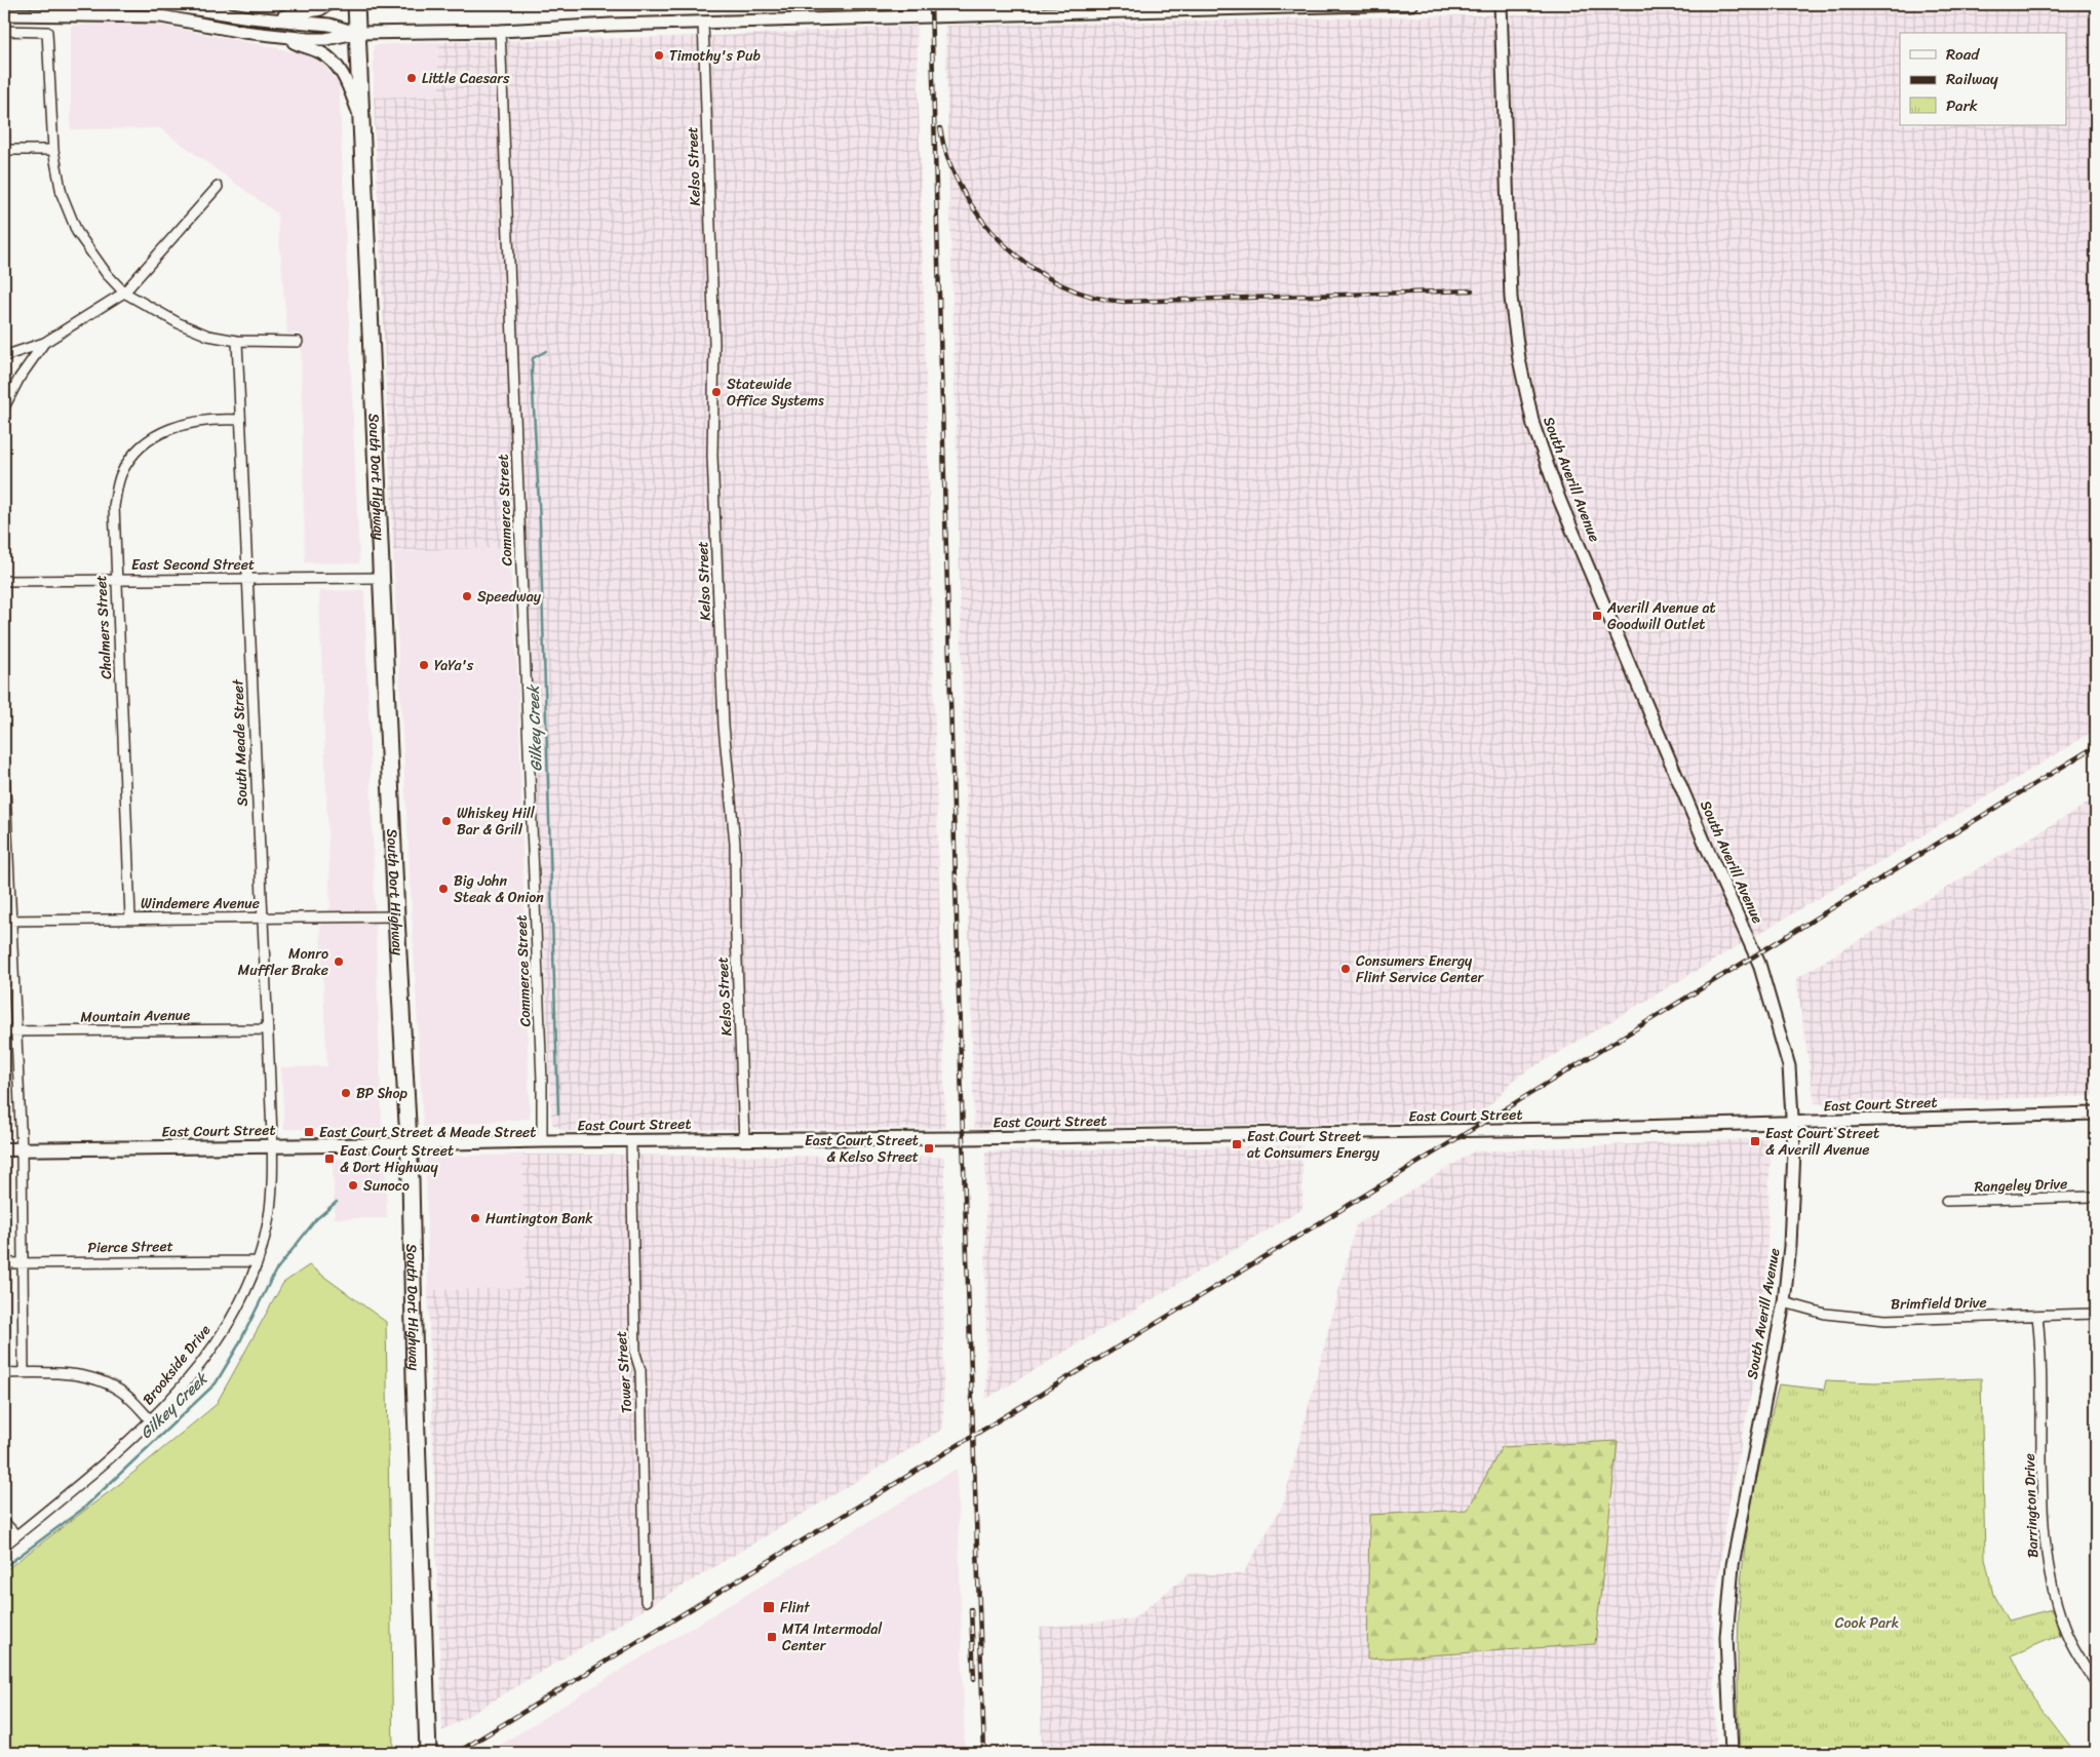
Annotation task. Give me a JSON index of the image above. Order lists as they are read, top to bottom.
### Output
{
  "streets": {
    "main road": ["South Dort Highway", "East Court Street"],
    "street": [
      "Kelso Street",
      "South Averill Avenue",
      "Commerce Street",
      "East Second Street",
      "Chalmers Street",
      "South Meade Street",
      "Windemere Avenue",
      "Mountain Avenue",
      "Rangeley Drive",
      "Pierce Street",
      "Brimfield Drive",
      "Brookside Drive",
      "Tower Street",
      "Barrington Drive"
    ]
  },
  "crossings": [
    ["Kelso Street", "East Court Street"],
    ["South Dort Highway", "East Second Street"],
    ["South Dort Highway", "Windemere Avenue"],
    ["South Dort Highway", "East Court Street"],
    ["South Averill Avenue", "East Court Street"],
    ["South Averill Avenue", "Brimfield Drive"],
    ["Commerce Street", "East Court Street"],
    ["East Second Street", "Chalmers Street"],
    ["East Second Street", "South Meade Street"],
    ["Chalmers Street", "South Meade Street"],
    ["Chalmers Street", "Windemere Avenue"],
    ["South Meade Street", "Windemere Avenue"],
    ["South Meade Street", "Mountain Avenue"],
    ["South Meade Street", "East Court Street"],
    ["South Meade Street", "Brookside Drive"],
    ["East Court Street", "Brookside Drive"],
    ["East Court Street", "Tower Street"],
    ["Pierce Street", "Brookside Drive"],
    ["Brimfield Drive", "Barrington Drive"]
  ],
  "water": ["Gilkey Creek"],
  "parks": ["Cook Park"],
  "places": {
    "other": [
      "Timothy's Pub",
      "Little Caesars",
      "Statewide Office Systems",
      "Speedway",
      "YaYa's",
      "Whiskey Hill Bar & Grill",
      "Big John Steak & Onion",
      "Monro Muffler Brake",
      "Consumers Energy Flint Service Center",
      "BP Shop",
      "Sunoco",
      "Huntington Bank"
    ],
    "transit": [
      "Averill Avenue at Goodwill Outlet",
      "East Court Street & Meade Street",
      "East Court Street & Averill Avenue",
      "East Court Street at Consumers Energy",
      "East Court Street & Kelso Street",
      "East Court Street & Dort Highway",
      "Flint",
      "MTA Intermodal Center"
    ]
  },
  "legend": ["Road", "Railway", "Park"]
}
